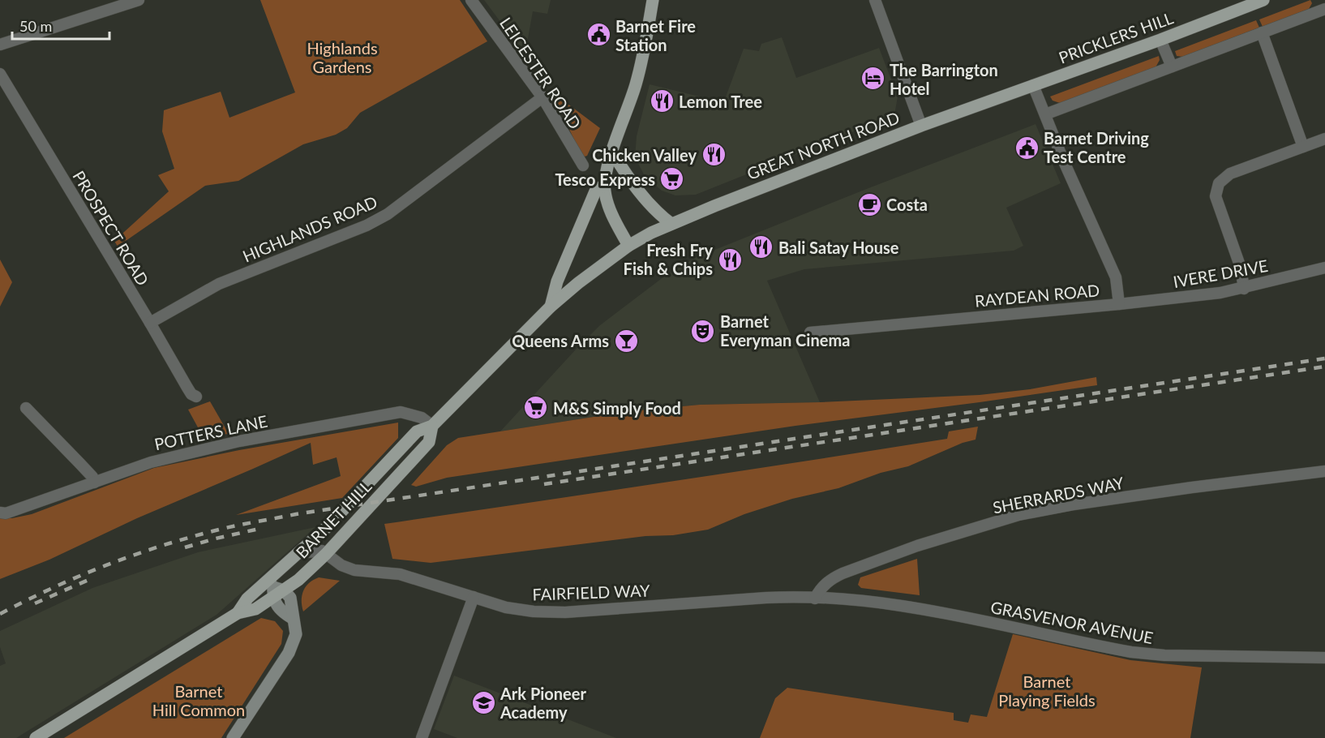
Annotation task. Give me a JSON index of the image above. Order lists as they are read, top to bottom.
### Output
{
  "streets": {
    "main road": ["PRICKLERS HILL", "GREAT NORTH ROAD", "BARNET HILL"],
    "street": [
      "LEICESTER ROAD",
      "PROSPECT ROAD",
      "HIGHLANDS ROAD",
      "IVERE DRIVE",
      "RAYDEAN ROAD",
      "POTTERS LANE",
      "SHERRARDS WAY",
      "FAIRFIELD WAY",
      "GRASVENOR AVENUE"
    ]
  },
  "crossings": [
    ["PRICKLERS HILL", "GREAT NORTH ROAD"],
    ["PRICKLERS HILL", "RAYDEAN ROAD"],
    ["LEICESTER ROAD", "HIGHLANDS ROAD"],
    ["GREAT NORTH ROAD", "RAYDEAN ROAD"],
    ["GREAT NORTH ROAD", "BARNET HILL"],
    ["PROSPECT ROAD", "HIGHLANDS ROAD"],
    ["IVERE DRIVE", "RAYDEAN ROAD"],
    ["POTTERS LANE", "BARNET HILL"],
    ["SHERRARDS WAY", "FAIRFIELD WAY"],
    ["SHERRARDS WAY", "GRASVENOR AVENUE"],
    ["BARNET HILL", "FAIRFIELD WAY"],
    ["FAIRFIELD WAY", "GRASVENOR AVENUE"]
  ],
  "parks": ["Highlands Gardens", "Barnet Playing Fields", "Barnet Hill Common"],
  "places": {
    "public building": ["Barnet Fire Station", "Barnet Driving Test Centre"],
    "hotel": ["The Barrington Hotel"],
    "restaurant": [
      "Lemon Tree",
      "Chicken Valley",
      "Bali Satay House",
      "Fresh Fry Fish & Chips"
    ],
    "supermarket": ["Tesco Express", "M&S Simply Food"],
    "cafe": ["Costa"],
    "theatre": ["Barnet Everyman Cinema"],
    "bar": ["Queens Arms"],
    "school or university": ["Ark Pioneer Academy"]
  },
  "scale_bar": "50 m"
}
